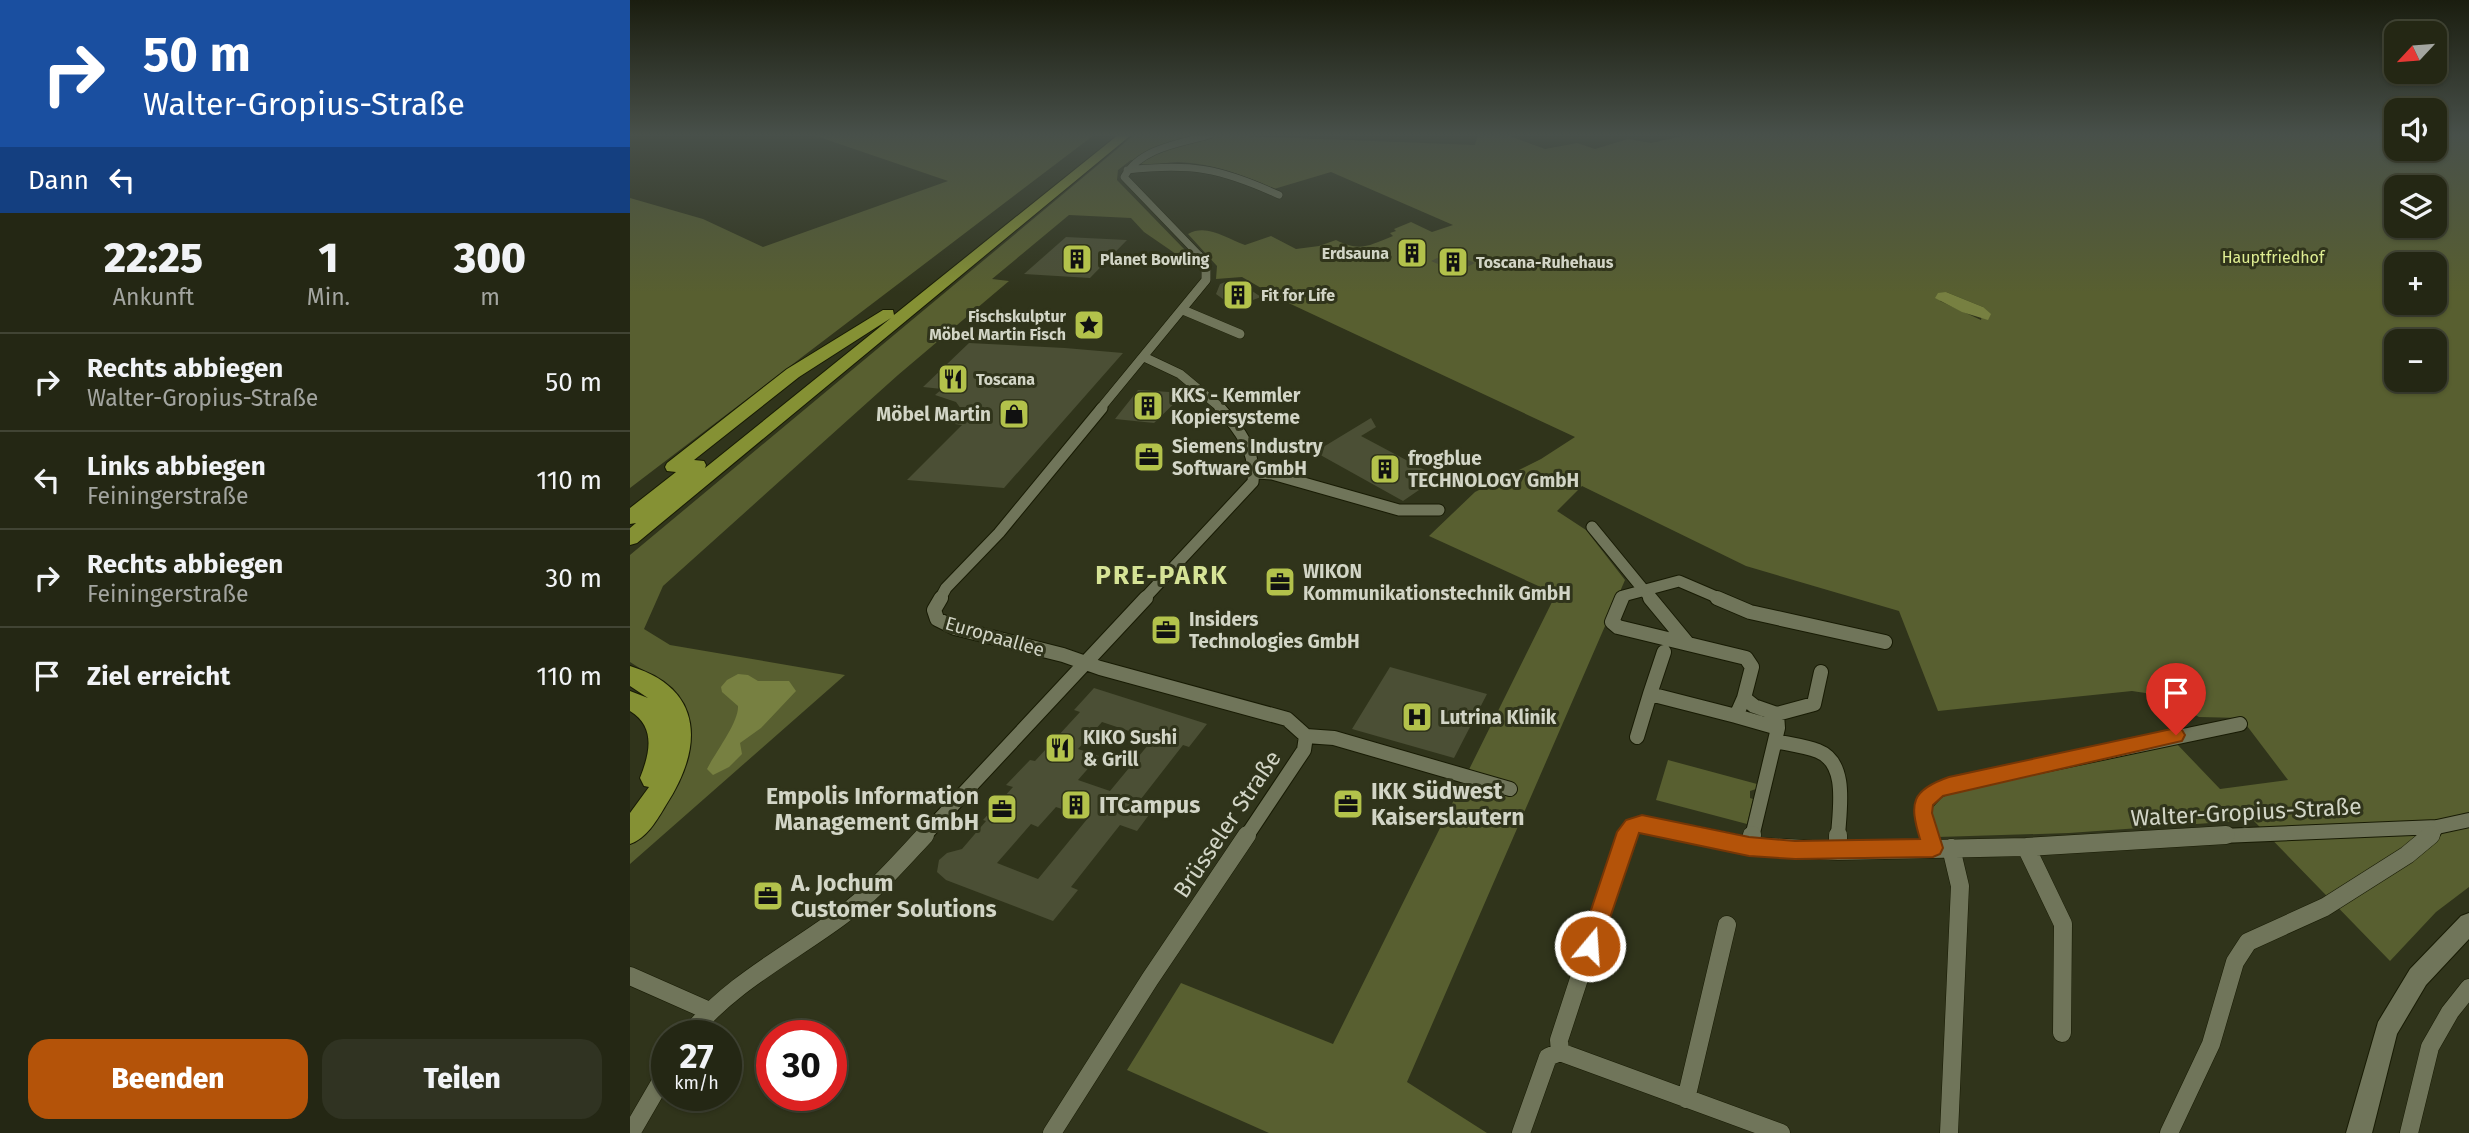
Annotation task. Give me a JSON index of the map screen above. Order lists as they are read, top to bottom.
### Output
{
  "streets": {
    "street": ["Europaallee", "Walter-Gropius-Straße", "Brüsseler Straße"]
  },
  "districts": ["PRE-PARK"],
  "parks": ["Hauptfriedhof"],
  "places": {
    "building": [
      "Erdsauna",
      "Planet Bowling",
      "Toscana-Ruhehaus",
      "Fit for Life",
      "KKS - Kemmler Kopiersysteme",
      "frogblue TECHNOLOGY GmbH",
      "ITCampus"
    ],
    "place": ["Fischskulptur Möbel Martin Fisch"],
    "restaurant": ["Toscana", "KIKO Sushi & Grill"],
    "shop": ["Möbel Martin"],
    "office": [
      "Siemens Industry Software GmbH",
      "WIKON Kommunikationstechnik GmbH",
      "Insiders Technologies GmbH",
      "IKK Südwest Kaiserslautern",
      "Empolis Information Management GmbH",
      "A. Jochum Customer Solutions"
    ],
    "hospital": ["Lutrina Klinik"]
  },
  "north": "bottom left",
  "page": {
    "turn": ["50 m", "Walter-Gropius-Straße"],
    "map_buttons": ["+", "−"],
    "then": "Dann",
    "eta": [
      "22:25",
      "Ankunft",
      "1",
      "Min.",
      "300",
      "m"
    ],
    "list": [
      {
        "name": "Rechts abbiegen",
        "note": "Walter-Gropius-Straße",
        "value": "50 m"
      },
      {
        "name": "Links abbiegen",
        "note": "Feiningerstraße",
        "value": "110 m"
      },
      {
        "name": "Rechts abbiegen",
        "note": "Feiningerstraße",
        "value": "30 m"
      },
      {
        "name": "Ziel erreicht",
        "value": "110 m"
      }
    ],
    "speed": "27 km/h",
    "limit": "30",
    "buttons": ["Beenden", "Teilen"]
  }
}
